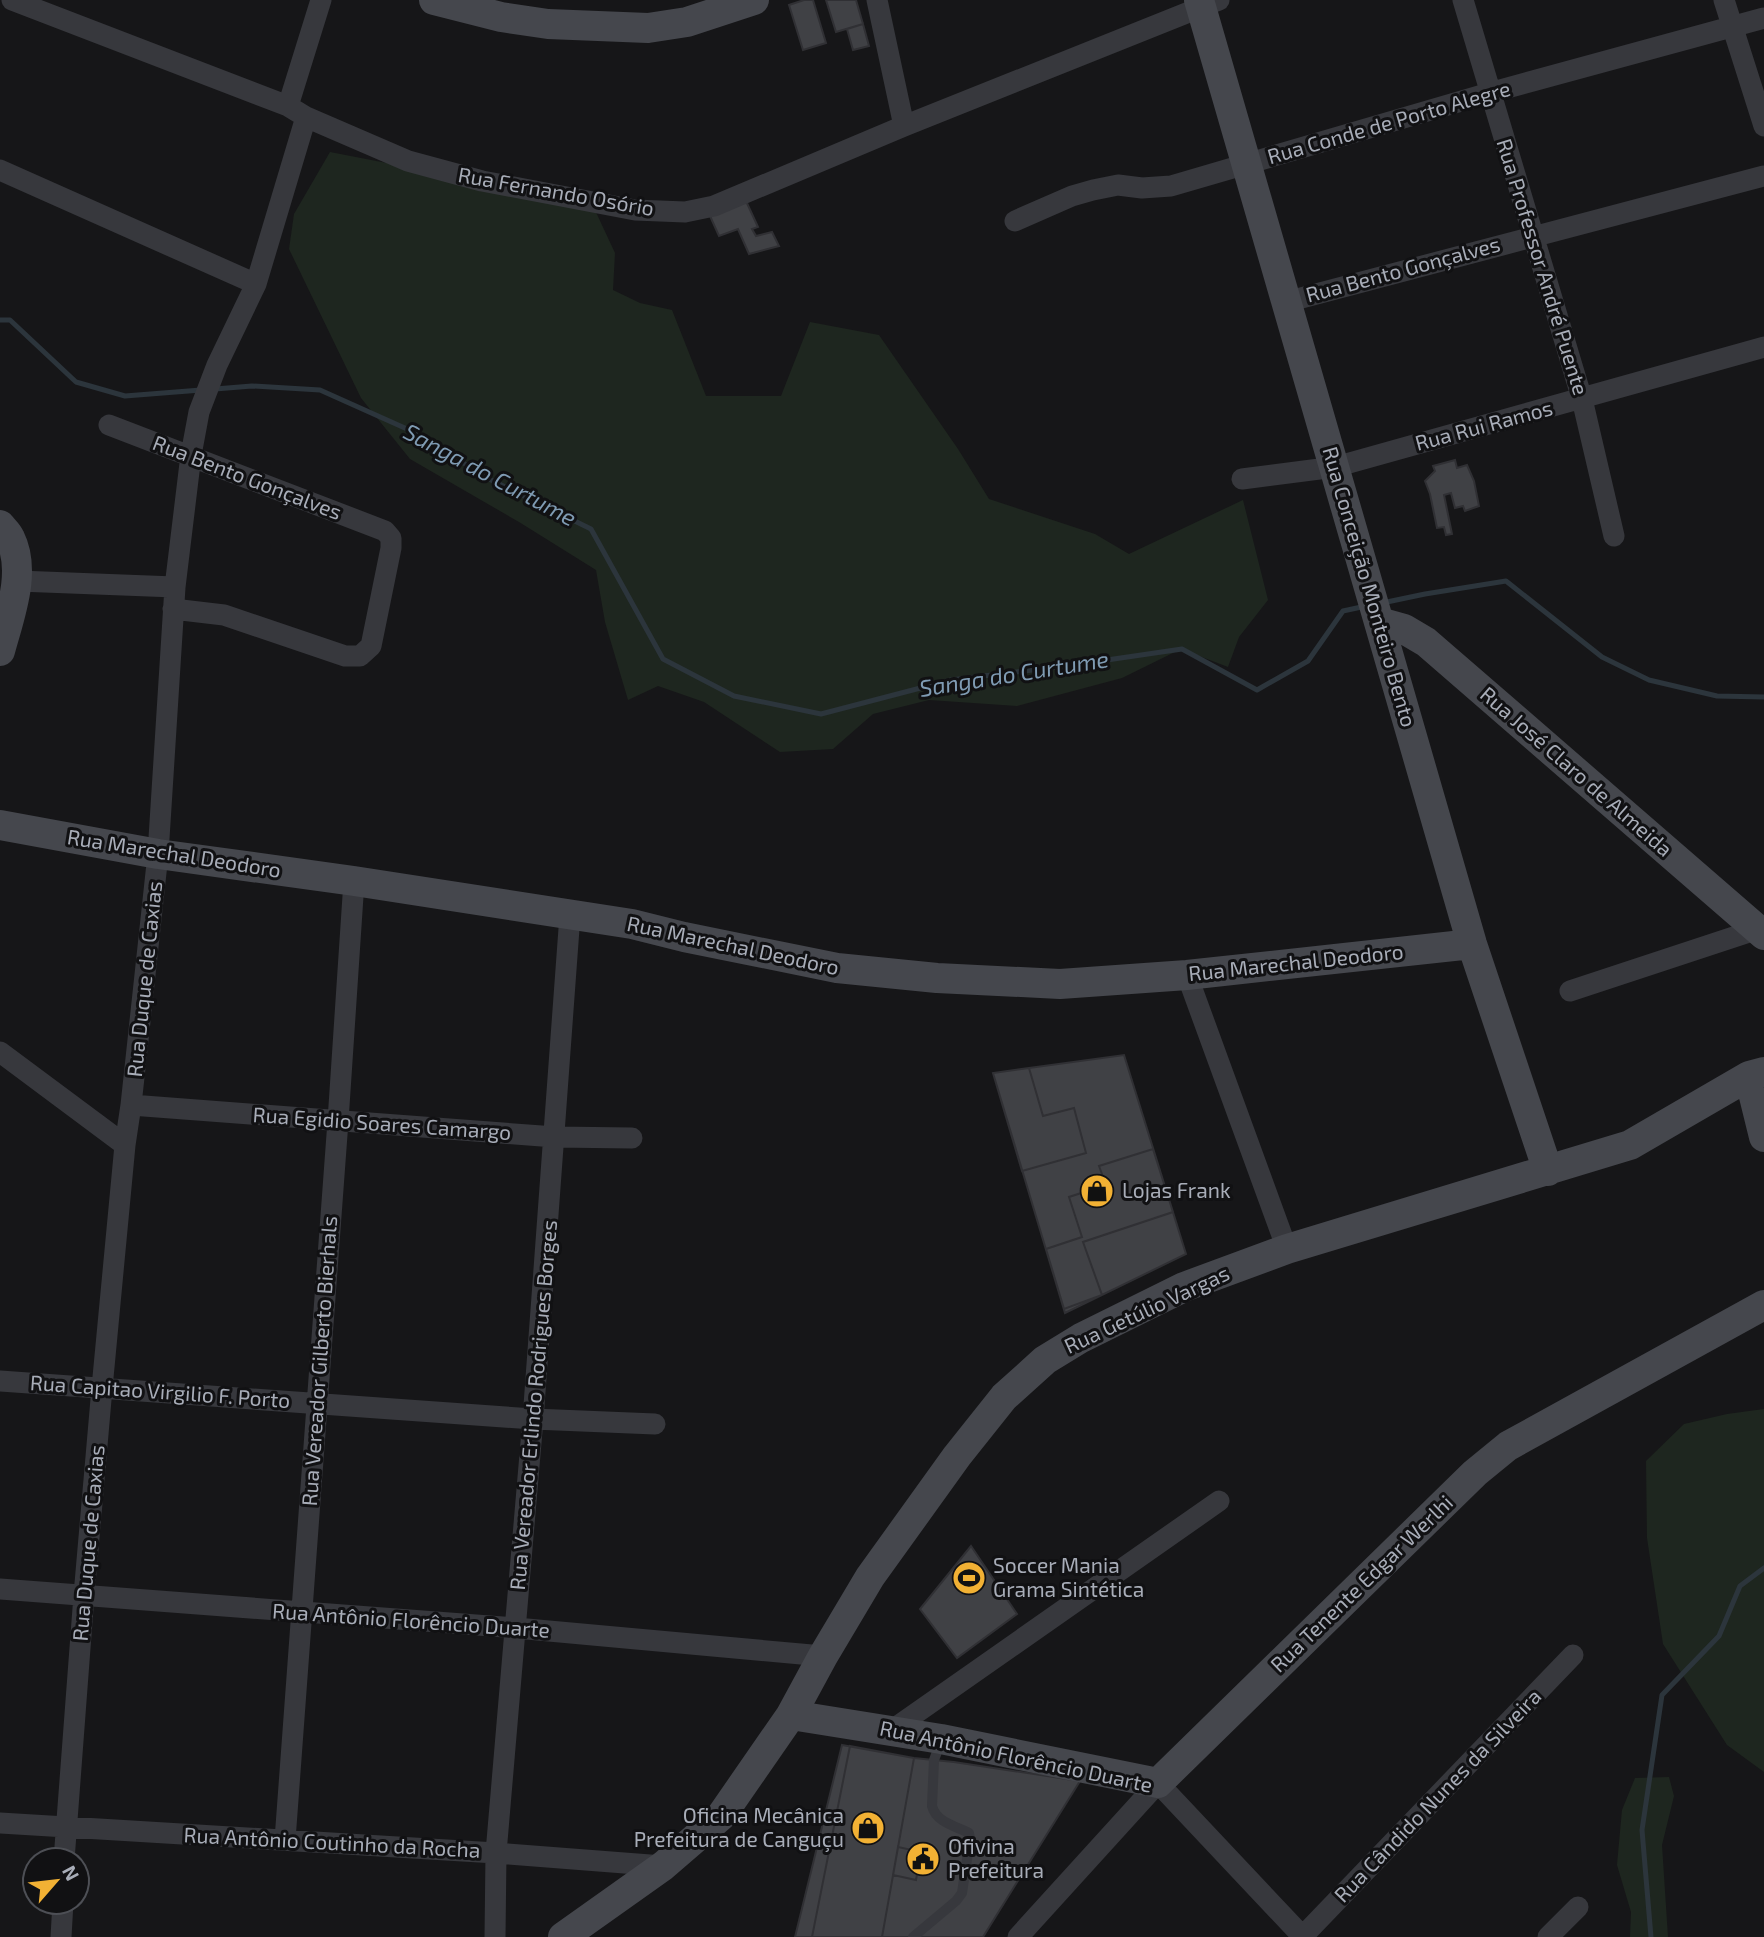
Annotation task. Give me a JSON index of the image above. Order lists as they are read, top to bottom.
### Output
{
  "streets": {
    "street": [
      "Rua Conde de Porto Alegre",
      "Rua Fernando Osório",
      "Rua Professor André Puente",
      "Rua Bento Gonçalves",
      "Rua Rui Ramos",
      "Rua Conceição Monteiro Bento",
      "Rua José Claro de Almeida",
      "Rua Marechal Deodoro",
      "Rua Duque de Caxias",
      "Rua Egidio Soares Camargo",
      "Rua Getúlio Vargas",
      "Rua Vereador Gilberto Bierhals",
      "Rua Capitao Virgilio F. Porto",
      "Rua Vereador Erlindo Rodrigues Borges",
      "Rua Tenente Edgar Werlhi",
      "Rua Antônio Florêncio Duarte",
      "Rua Cândido Nunes da Silveira",
      "Rua Antônio Coutinho da Rocha"
    ]
  },
  "crossings": [
    ["Rua Conde de Porto Alegre", "Rua Professor André Puente"],
    ["Rua Conde de Porto Alegre", "Rua Conceição Monteiro Bento"],
    ["Rua Fernando Osório", "Rua Conceição Monteiro Bento"],
    ["Rua Fernando Osório", "Rua Duque de Caxias"],
    ["Rua Professor André Puente", "Rua Bento Gonçalves"],
    ["Rua Professor André Puente", "Rua Rui Ramos"],
    ["Rua Bento Gonçalves", "Rua Conceição Monteiro Bento"],
    ["Rua Bento Gonçalves", "Rua Duque de Caxias"],
    ["Rua Rui Ramos", "Rua Conceição Monteiro Bento"],
    ["Rua Conceição Monteiro Bento", "Rua José Claro de Almeida"],
    ["Rua Conceição Monteiro Bento", "Rua Marechal Deodoro"],
    ["Rua Conceição Monteiro Bento", "Rua Getúlio Vargas"],
    ["Rua Marechal Deodoro", "Rua Duque de Caxias"],
    ["Rua Marechal Deodoro", "Rua Vereador Gilberto Bierhals"],
    ["Rua Marechal Deodoro", "Rua Vereador Erlindo Rodrigues Borges"],
    ["Rua Duque de Caxias", "Rua Egidio Soares Camargo"],
    ["Rua Duque de Caxias", "Rua Capitao Virgilio F. Porto"],
    ["Rua Duque de Caxias", "Rua Antônio Florêncio Duarte"],
    ["Rua Duque de Caxias", "Rua Antônio Coutinho da Rocha"],
    ["Rua Egidio Soares Camargo", "Rua Vereador Gilberto Bierhals"],
    ["Rua Egidio Soares Camargo", "Rua Vereador Erlindo Rodrigues Borges"],
    ["Rua Getúlio Vargas", "Rua Antônio Florêncio Duarte"],
    ["Rua Getúlio Vargas", "Rua Antônio Coutinho da Rocha"],
    ["Rua Vereador Gilberto Bierhals", "Rua Capitao Virgilio F. Porto"],
    ["Rua Vereador Gilberto Bierhals", "Rua Antônio Florêncio Duarte"],
    ["Rua Vereador Gilberto Bierhals", "Rua Antônio Coutinho da Rocha"],
    ["Rua Capitao Virgilio F. Porto", "Rua Vereador Erlindo Rodrigues Borges"],
    ["Rua Vereador Erlindo Rodrigues Borges", "Rua Antônio Florêncio Duarte"],
    ["Rua Vereador Erlindo Rodrigues Borges", "Rua Antônio Coutinho da Rocha"],
    ["Rua Tenente Edgar Werlhi", "Rua Antônio Florêncio Duarte"],
    ["Rua Antônio Florêncio Duarte", "Rua Cândido Nunes da Silveira"]
  ],
  "water": ["Sanga do Curtume"],
  "places": {
    "shop": ["Lojas Frank", "Oficina Mecânica Prefeitura de Canguçu"],
    "sports": ["Soccer Mania Grama Sintética"],
    "public building": ["Ofivina Prefeitura"]
  },
  "north": "top right"
}
